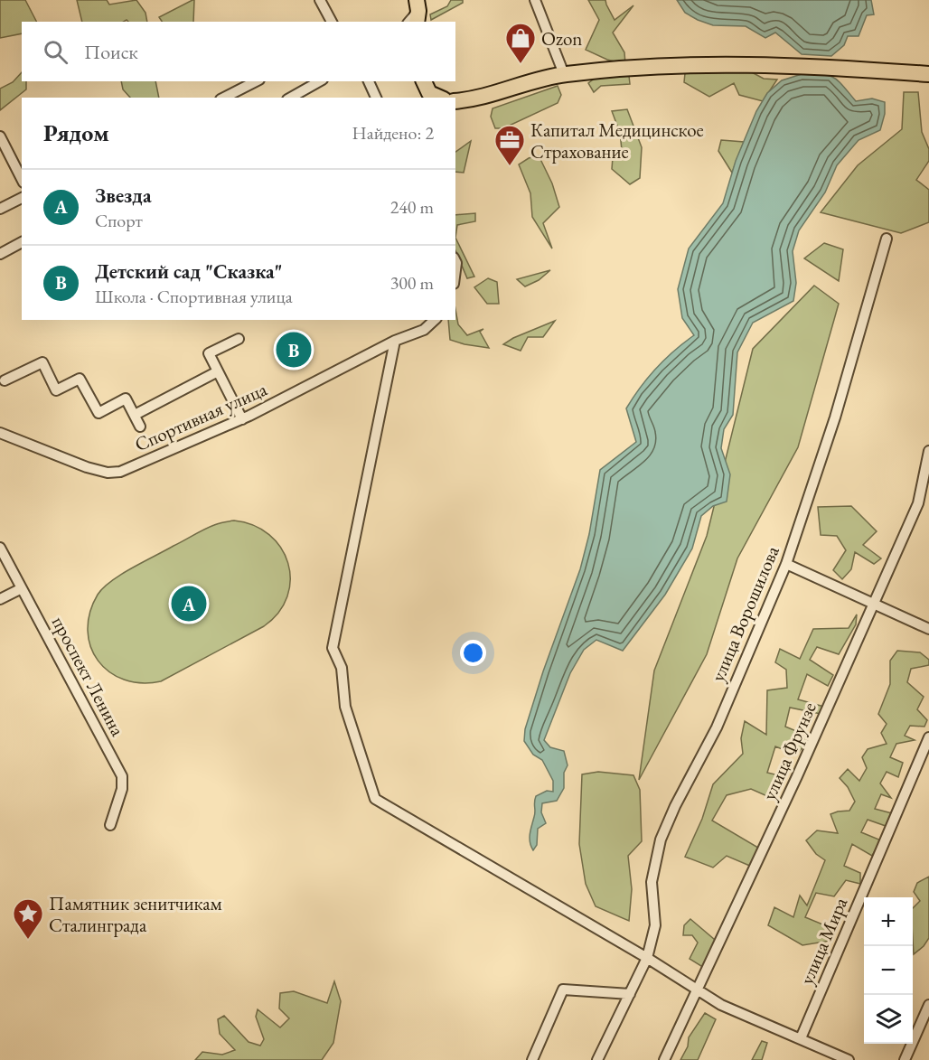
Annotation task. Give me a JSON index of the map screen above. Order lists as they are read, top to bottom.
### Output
{
  "streets": {
    "street": [
      "Спортивная улица",
      "улица Ворошилова",
      "проспект Ленина",
      "улица Фрунзе",
      "улица Мира"
    ]
  },
  "places": {
    "shop": ["Ozon"],
    "office": ["Капитал Медицинское Страхование"],
    "place": ["Памятник зенитчикам Сталинграда"]
  },
  "page": {
    "search": "Поиск",
    "heading": ["Рядом", "Найдено: 2"],
    "list": [
      {
        "mark": "A",
        "name": "Звезда",
        "note": "Спорт",
        "value": "240 m"
      },
      {
        "mark": "B",
        "name": "Детский сад \"Сказка\"",
        "note": "Школа · Спортивная улица",
        "value": "300 m"
      }
    ],
    "pins": ["B", "A"],
    "map_buttons": ["+", "−"]
  }
}
